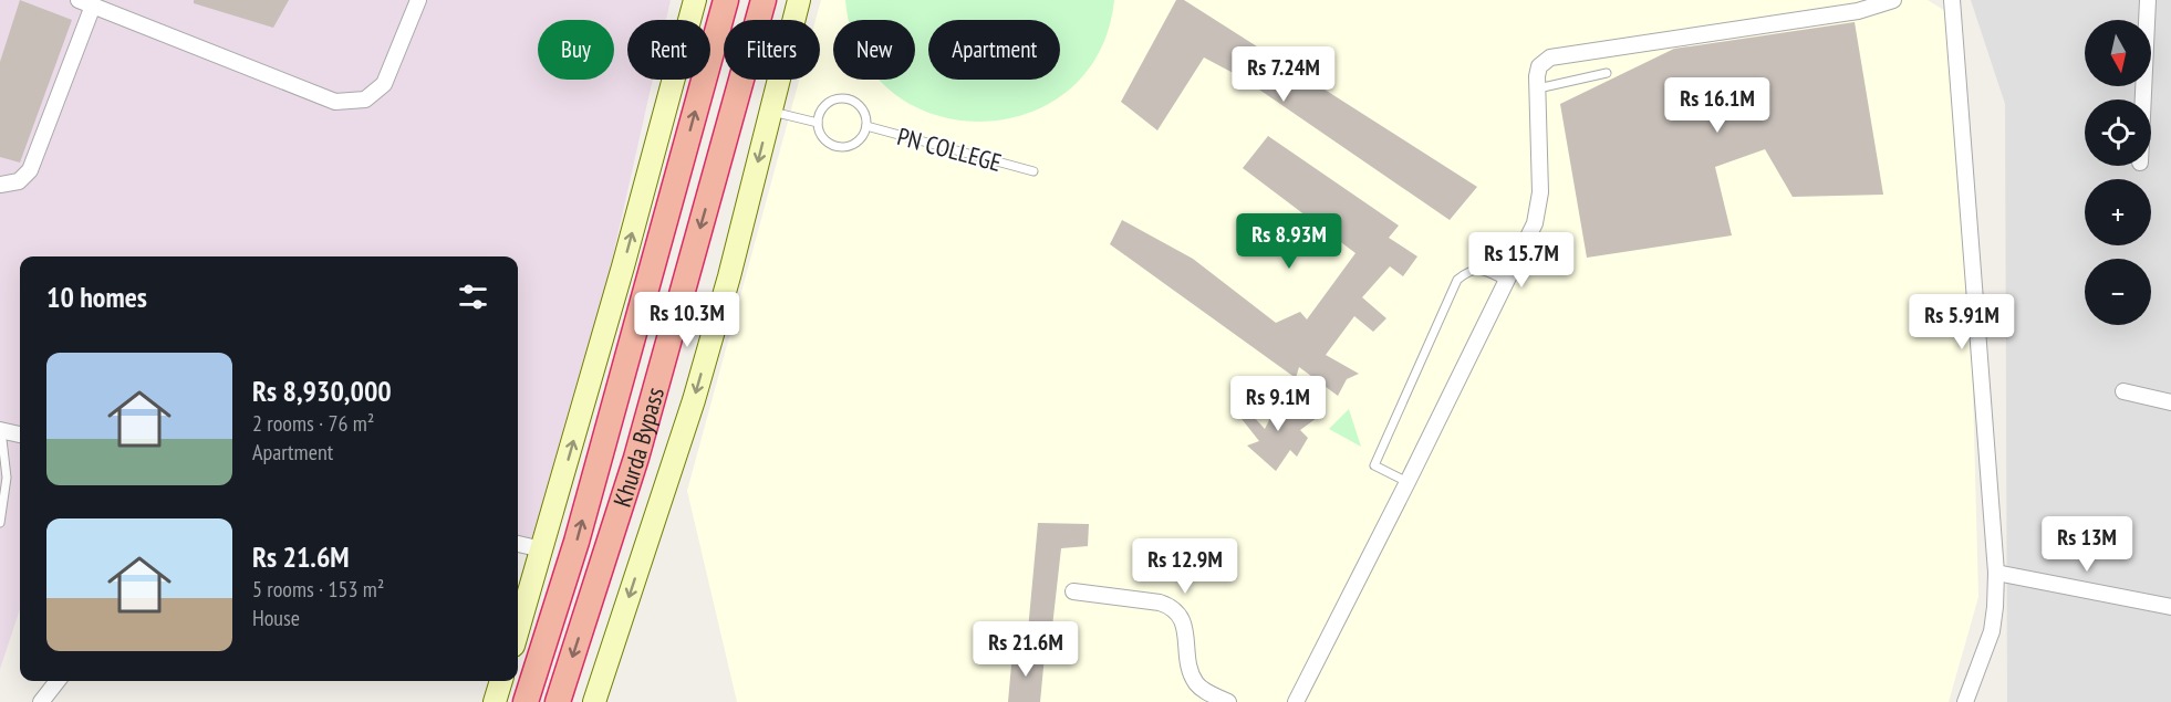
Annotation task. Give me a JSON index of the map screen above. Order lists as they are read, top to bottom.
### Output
{
  "streets": {
    "highway": ["Khurda Bypass"],
    "lane": ["PN COLLEGE"]
  },
  "north": "bottom",
  "page": {
    "map_buttons": ["+", "−"],
    "chip": [
      "Buy",
      "Rent",
      "Filters",
      "New",
      "Apartment"
    ],
    "price": [
      "Rs 7.24M",
      "Rs 16.1M",
      "Rs 8.93M",
      "Rs 15.7M",
      "Rs 10.3M",
      "Rs 5.91M",
      "Rs 9.1M",
      "Rs 13M",
      "Rs 12.9M",
      "Rs 21.6M"
    ],
    "heading": "10 homes",
    "list": [
      {
        "name": "Rs 8,930,000",
        "note": "2 rooms · 76 m² · Apartment"
      },
      {
        "name": "Rs 21.6M",
        "note": "5 rooms · 153 m² · House"
      }
    ]
  }
}
